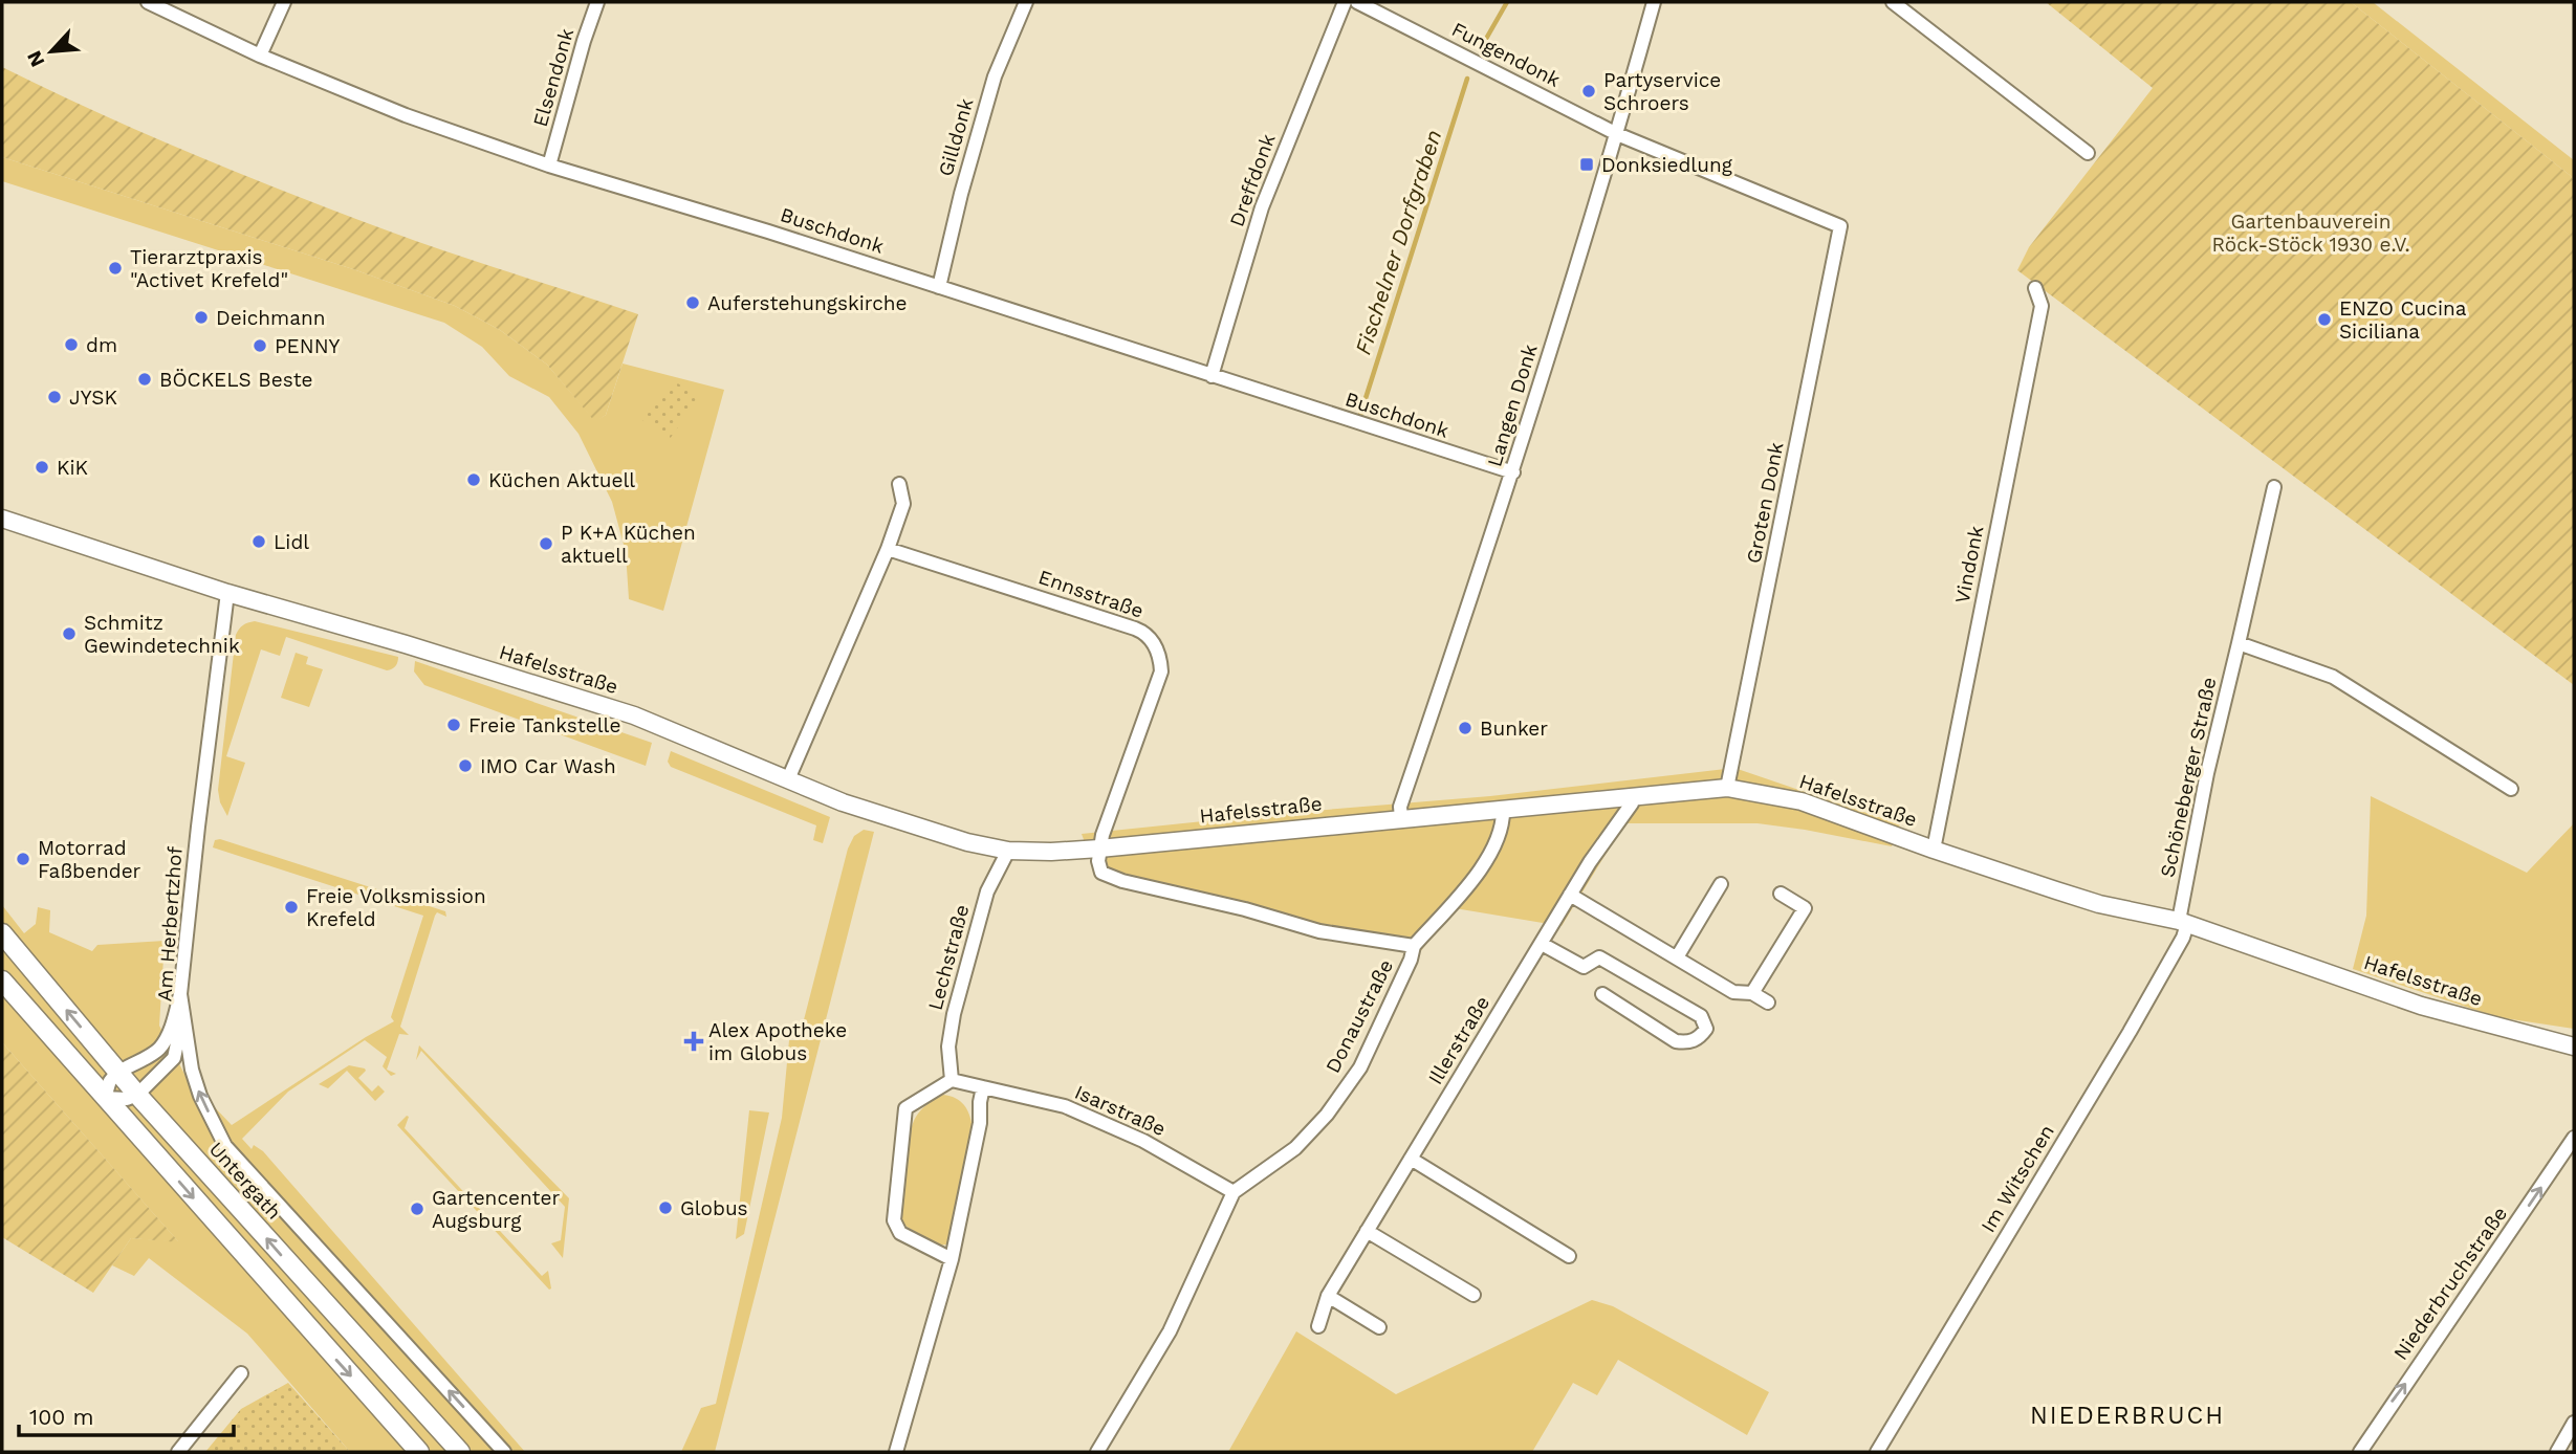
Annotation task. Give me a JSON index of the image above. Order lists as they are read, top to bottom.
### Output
{
  "streets": {
    "main road": ["Hafelsstraße", "Untergath"],
    "street": [
      "Fungendonk",
      "Elsendonk",
      "Gilldonk",
      "Dreffdonk",
      "Buschdonk",
      "Langen Donk",
      "Groten Donk",
      "Vindonk",
      "Ennsstraße",
      "Schöneberger Straße",
      "Am Herbertzhof",
      "Lechstraße",
      "Donaustraße",
      "Illerstraße",
      "Isarstraße",
      "Im Witschen",
      "Niederbruchstraße"
    ]
  },
  "crossings": [
    ["Fungendonk", "Langen Donk"],
    ["Fungendonk", "Groten Donk"],
    ["Elsendonk", "Buschdonk"],
    ["Gilldonk", "Buschdonk"],
    ["Dreffdonk", "Buschdonk"],
    ["Buschdonk", "Langen Donk"],
    ["Langen Donk", "Hafelsstraße"],
    ["Groten Donk", "Hafelsstraße"],
    ["Vindonk", "Hafelsstraße"],
    ["Ennsstraße", "Hafelsstraße"],
    ["Hafelsstraße", "Schöneberger Straße"],
    ["Hafelsstraße", "Am Herbertzhof"],
    ["Hafelsstraße", "Lechstraße"],
    ["Hafelsstraße", "Donaustraße"],
    ["Hafelsstraße", "Illerstraße"],
    ["Hafelsstraße", "Im Witschen"],
    ["Schöneberger Straße", "Im Witschen"],
    ["Donaustraße", "Isarstraße"]
  ],
  "one_way": ["Am Herbertzhof", "Niederbruchstraße"],
  "districts": ["NIEDERBRUCH"],
  "water": ["Fischelner Dorfgraben"],
  "parks": ["Gartenbauverein Röck-Stöck 1930 e.V."],
  "places": {
    "other": [
      "Partyservice Schroers",
      "Tierarztpraxis \"Activet Krefeld\"",
      "Auferstehungskirche",
      "Deichmann",
      "ENZO Cucina Siciliana",
      "dm",
      "PENNY",
      "BÖCKELS Beste",
      "JYSK",
      "KiK",
      "Küchen Aktuell",
      "Lidl",
      "P K+A Küchen aktuell",
      "Schmitz Gewindetechnik",
      "Freie Tankstelle",
      "Bunker",
      "IMO Car Wash",
      "Motorrad Faßbender",
      "Freie Volksmission Krefeld",
      "Globus",
      "Gartencenter Augsburg"
    ],
    "transit": ["Donksiedlung"],
    "health": ["Alex Apotheke im Globus"]
  },
  "scale_bar": "100 m",
  "north": "bottom left"
}
